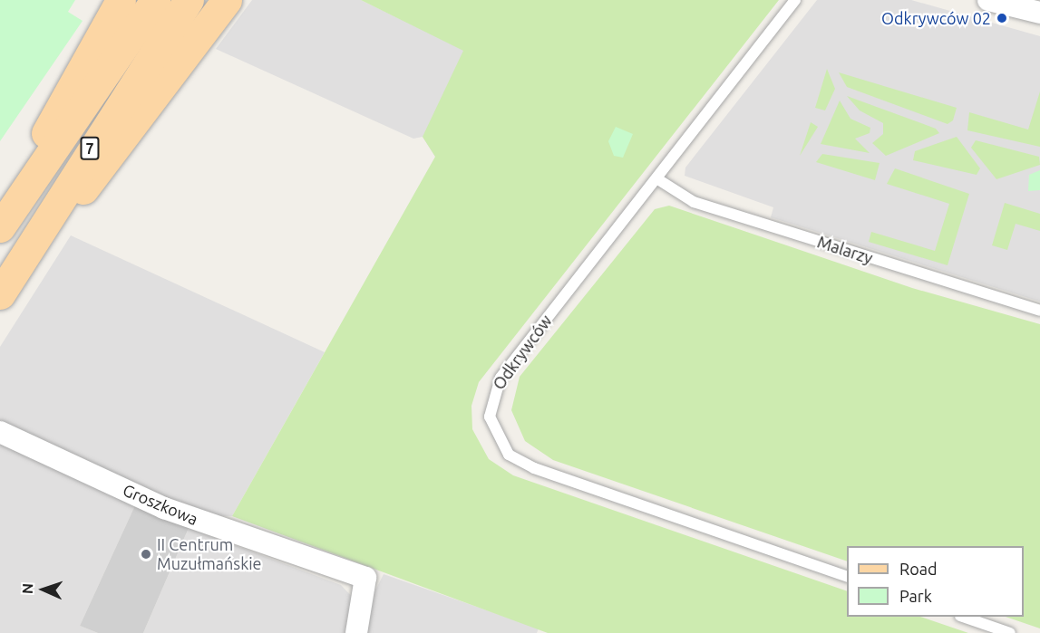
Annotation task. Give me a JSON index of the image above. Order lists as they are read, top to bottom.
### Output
{
  "streets": {
    "main road": ["7"],
    "street": ["Groszkowa"],
    "lane": ["Malarzy", "Odkrywców"]
  },
  "crossings": [
    ["Malarzy", "Odkrywców"]
  ],
  "places": ["Odkrywców 02", "II Centrum Muzułmańskie"],
  "legend": ["Road", "Park"],
  "north": "left"
}
